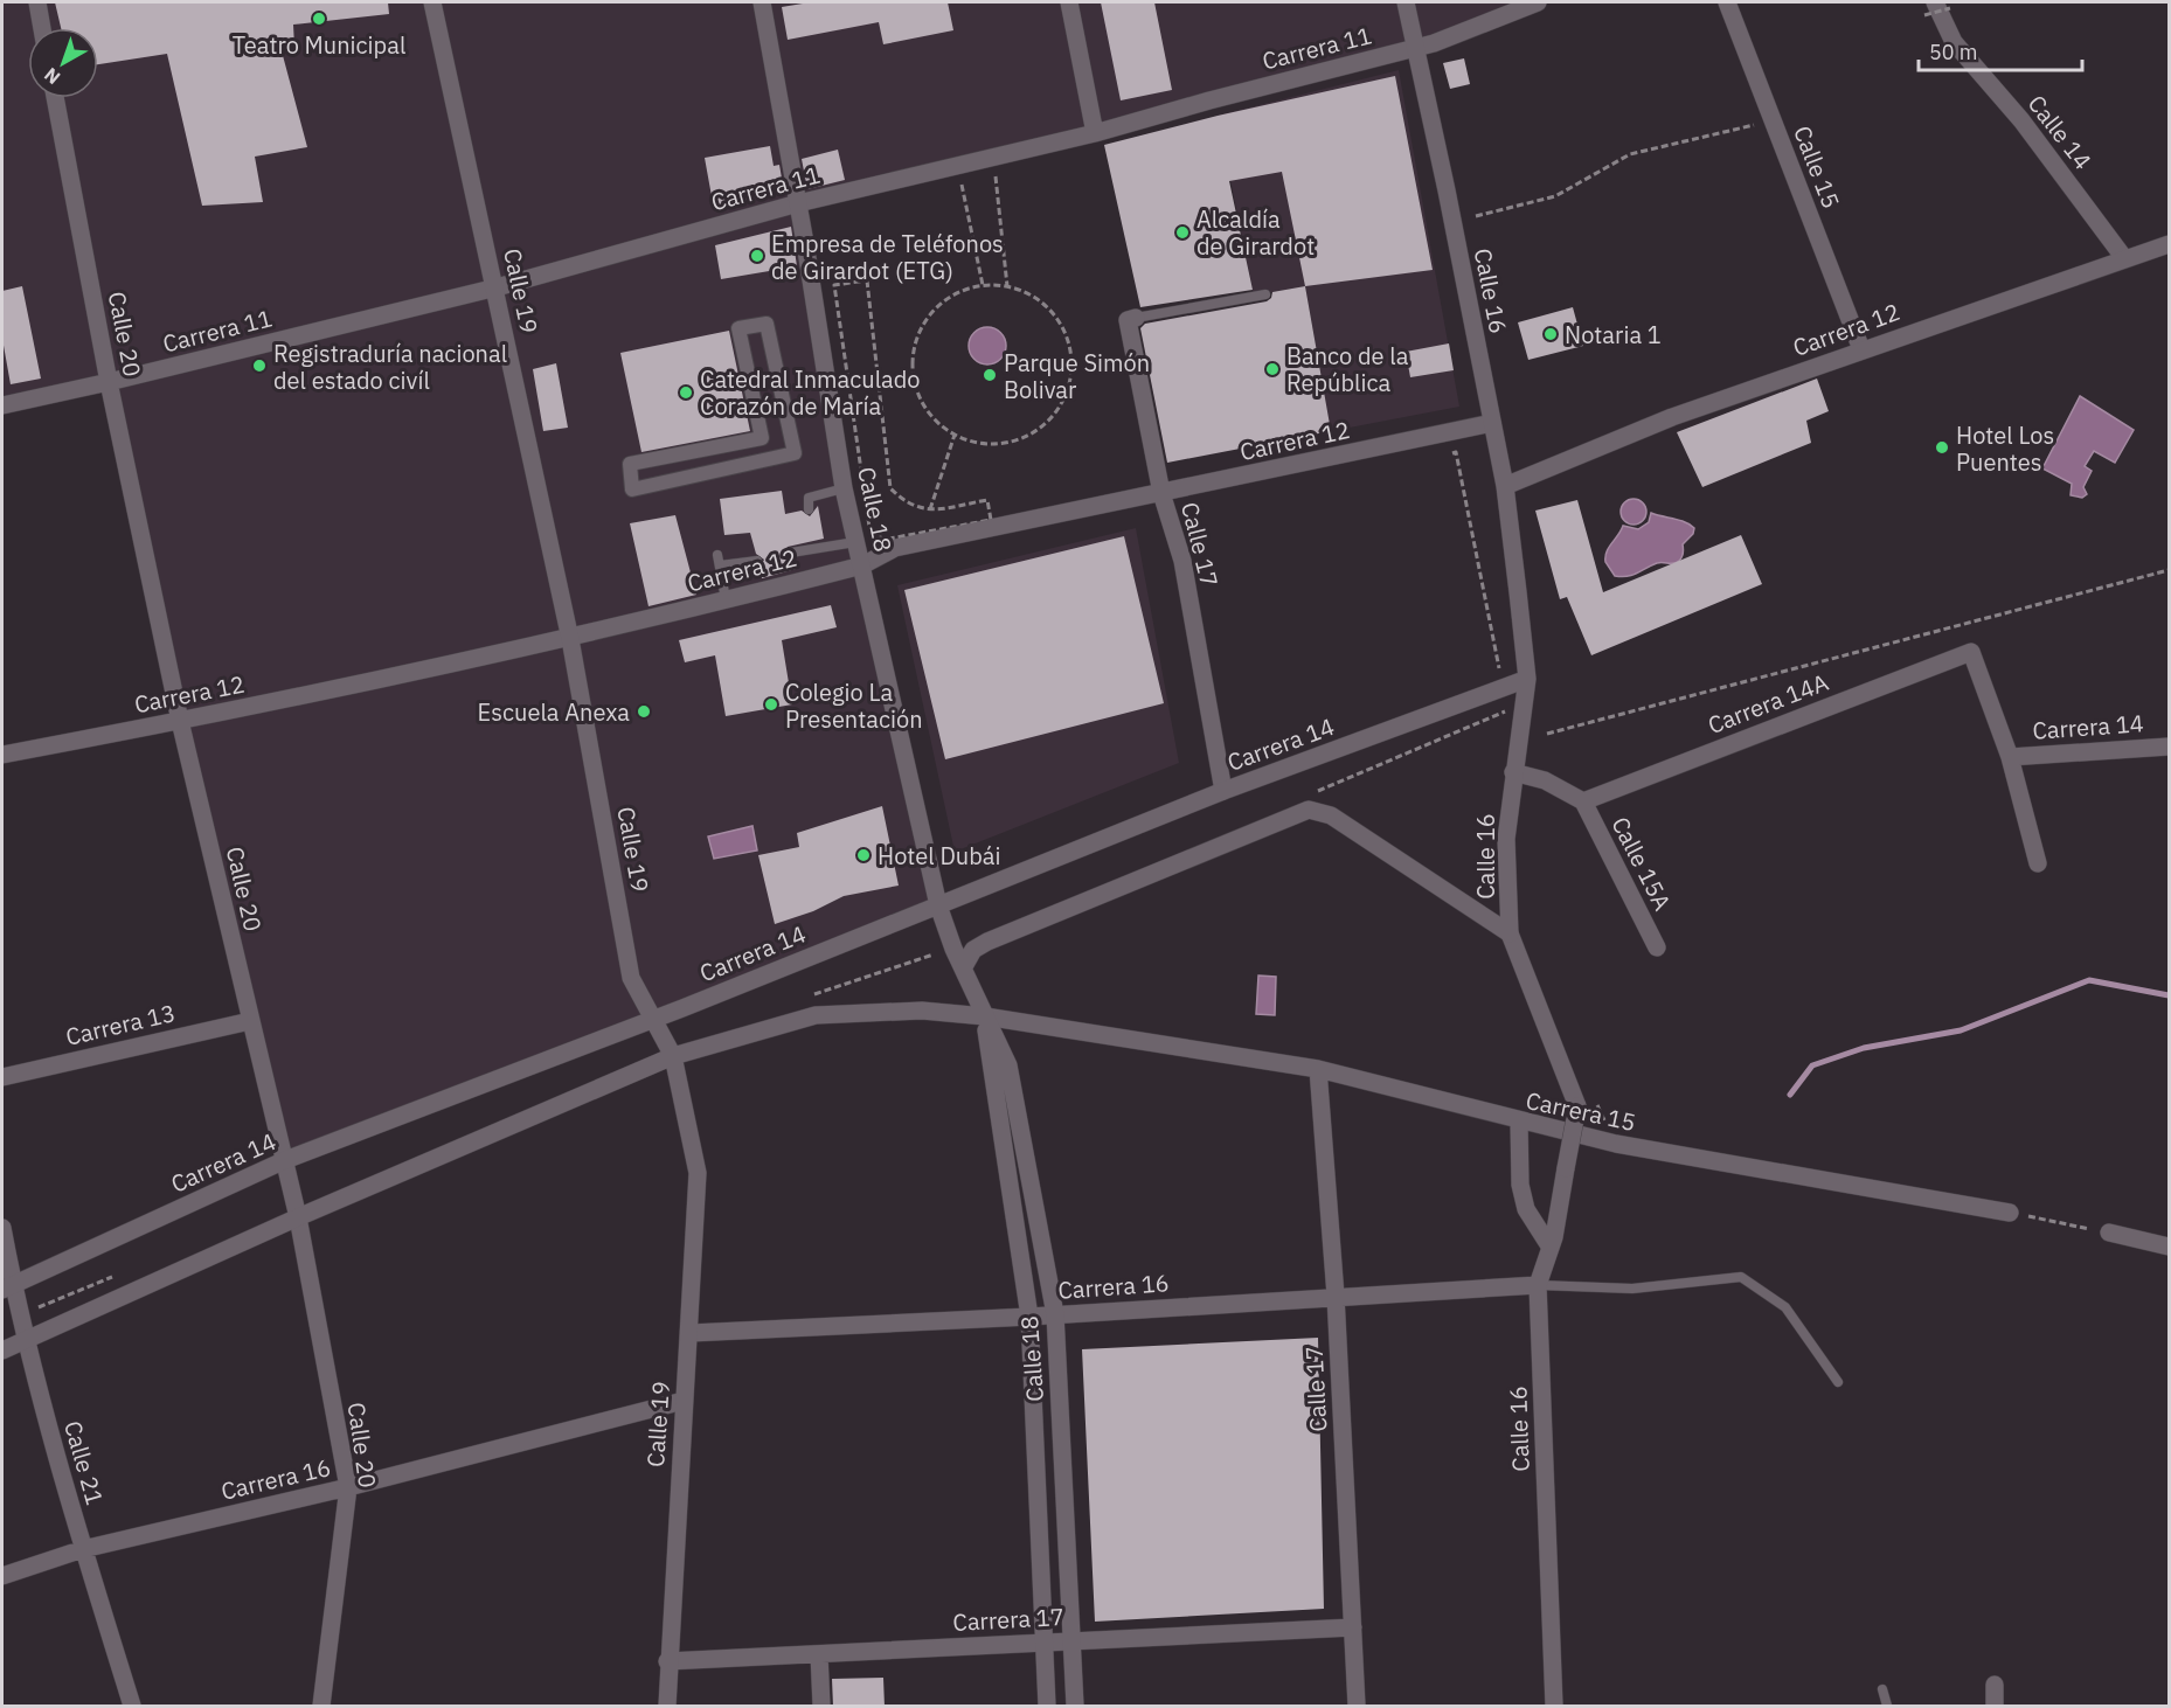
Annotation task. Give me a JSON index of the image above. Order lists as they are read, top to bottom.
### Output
{
  "streets": {
    "street": [
      "Carrera 11",
      "Calle 14",
      "Calle 15",
      "Calle 19",
      "Calle 16",
      "Carrera 12",
      "Calle 20",
      "Calle 18",
      "Calle 17",
      "Carrera 14A",
      "Carrera 14",
      "Calle 15A",
      "Carrera 13",
      "Carrera 15",
      "Carrera 16",
      "Calle 21",
      "Carrera 17"
    ]
  },
  "crossings": [
    ["Carrera 11", "Calle 19"],
    ["Carrera 11", "Calle 16"],
    ["Carrera 11", "Calle 20"],
    ["Carrera 11", "Calle 18"],
    ["Calle 14", "Carrera 12"],
    ["Calle 15", "Carrera 12"],
    ["Calle 19", "Carrera 12"],
    ["Calle 19", "Carrera 14"],
    ["Calle 19", "Carrera 16"],
    ["Calle 19", "Carrera 17"],
    ["Calle 16", "Carrera 12"],
    ["Calle 16", "Carrera 14"],
    ["Calle 16", "Carrera 16"],
    ["Carrera 12", "Calle 20"],
    ["Carrera 12", "Calle 18"],
    ["Carrera 12", "Calle 17"],
    ["Calle 20", "Carrera 14"],
    ["Calle 20", "Carrera 13"],
    ["Calle 20", "Carrera 16"],
    ["Calle 18", "Carrera 14"],
    ["Calle 18", "Carrera 15"],
    ["Calle 18", "Carrera 16"],
    ["Calle 18", "Carrera 17"],
    ["Calle 17", "Carrera 14"],
    ["Calle 17", "Carrera 15"],
    ["Calle 17", "Carrera 16"],
    ["Calle 17", "Carrera 17"],
    ["Carrera 14A", "Carrera 14"],
    ["Carrera 14A", "Calle 15A"],
    ["Carrera 14", "Calle 21"],
    ["Carrera 16", "Calle 21"]
  ],
  "places": [
    "Teatro Municipal",
    "Alcaldía de Girardot",
    "Empresa de Teléfonos de Girardot (ETG)",
    "Notaria 1",
    "Registraduría nacional del estado civíl",
    "Banco de la República",
    "Parque Simón Bolivar",
    "Catedral Inmaculado Corazón de María",
    "Hotel Los Puentes",
    "Colegio La Presentación",
    "Escuela Anexa",
    "Hotel Dubái"
  ],
  "scale_bar": "50 m",
  "north": "bottom left"
}
